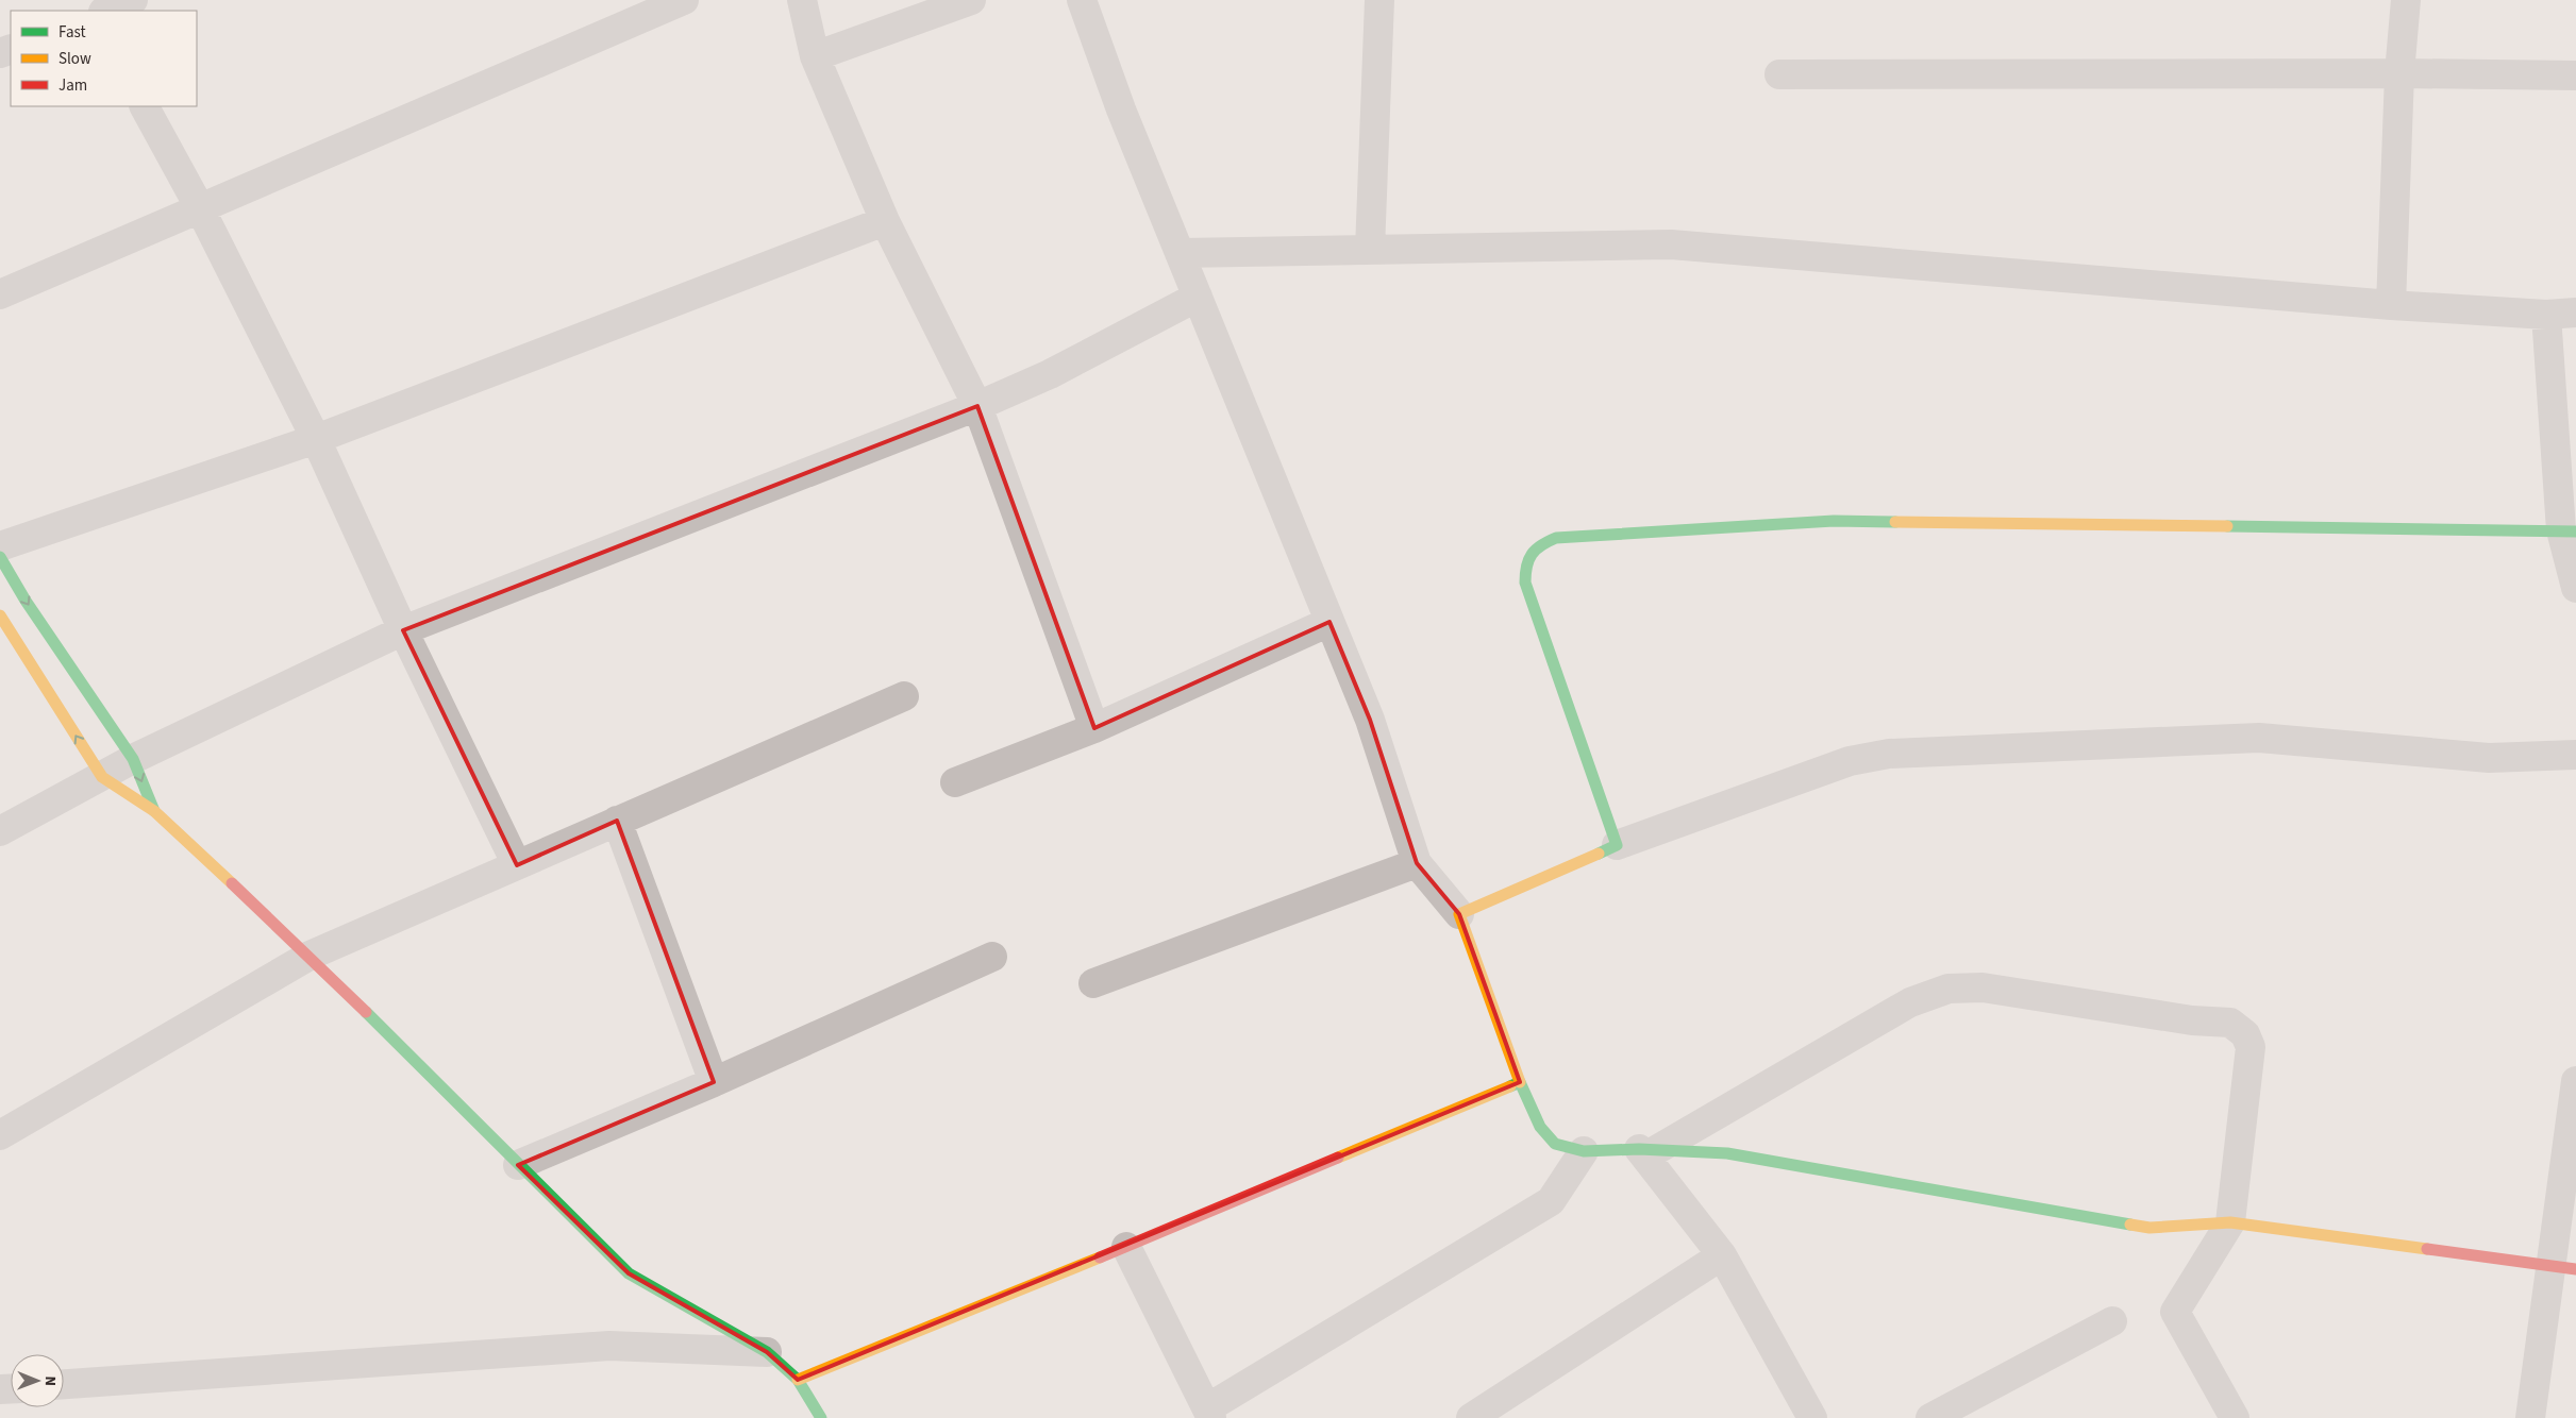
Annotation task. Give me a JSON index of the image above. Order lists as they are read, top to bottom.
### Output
{
  "legend": ["Fast", "Slow", "Jam"],
  "north": "right"
}
